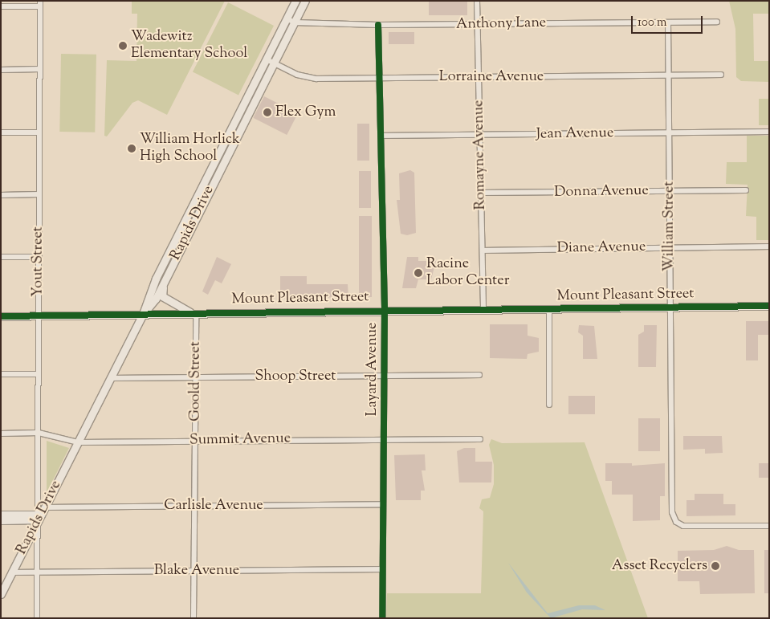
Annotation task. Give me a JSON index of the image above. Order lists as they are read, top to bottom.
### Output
{
  "streets": {
    "street": [
      "Anthony Lane",
      "Lorraine Avenue",
      "Jean Avenue",
      "Romayne Avenue",
      "Donna Avenue",
      "Rapids Drive",
      "William Street",
      "Diane Avenue",
      "Yout Street",
      "Mount Pleasant Street",
      "Layard Avenue",
      "Shoop Street",
      "Goold Street",
      "Summit Avenue",
      "Carlisle Avenue",
      "Blake Avenue"
    ]
  },
  "crossings": [
    ["Anthony Lane", "Romayne Avenue"],
    ["Anthony Lane", "Rapids Drive"],
    ["Anthony Lane", "William Street"],
    ["Anthony Lane", "Layard Avenue"],
    ["Lorraine Avenue", "Romayne Avenue"],
    ["Lorraine Avenue", "Rapids Drive"],
    ["Lorraine Avenue", "William Street"],
    ["Lorraine Avenue", "Layard Avenue"],
    ["Jean Avenue", "Romayne Avenue"],
    ["Jean Avenue", "William Street"],
    ["Jean Avenue", "Layard Avenue"],
    ["Romayne Avenue", "Donna Avenue"],
    ["Romayne Avenue", "Diane Avenue"],
    ["Romayne Avenue", "Mount Pleasant Street"],
    ["Donna Avenue", "William Street"],
    ["Rapids Drive", "Yout Street"],
    ["Rapids Drive", "Mount Pleasant Street"],
    ["Rapids Drive", "Shoop Street"],
    ["Rapids Drive", "Summit Avenue"],
    ["Rapids Drive", "Carlisle Avenue"],
    ["Rapids Drive", "Blake Avenue"],
    ["William Street", "Diane Avenue"],
    ["William Street", "Mount Pleasant Street"],
    ["Yout Street", "Mount Pleasant Street"],
    ["Yout Street", "Summit Avenue"],
    ["Yout Street", "Blake Avenue"],
    ["Mount Pleasant Street", "Layard Avenue"],
    ["Mount Pleasant Street", "Goold Street"],
    ["Layard Avenue", "Shoop Street"],
    ["Layard Avenue", "Summit Avenue"],
    ["Layard Avenue", "Carlisle Avenue"],
    ["Layard Avenue", "Blake Avenue"],
    ["Shoop Street", "Goold Street"],
    ["Goold Street", "Summit Avenue"],
    ["Goold Street", "Carlisle Avenue"],
    ["Goold Street", "Blake Avenue"]
  ],
  "places": [
    "Wadewitz Elementary School",
    "Flex Gym",
    "William Horlick High School",
    "Racine Labor Center",
    "Asset Recyclers"
  ],
  "scale_bar": "100 m"
}
